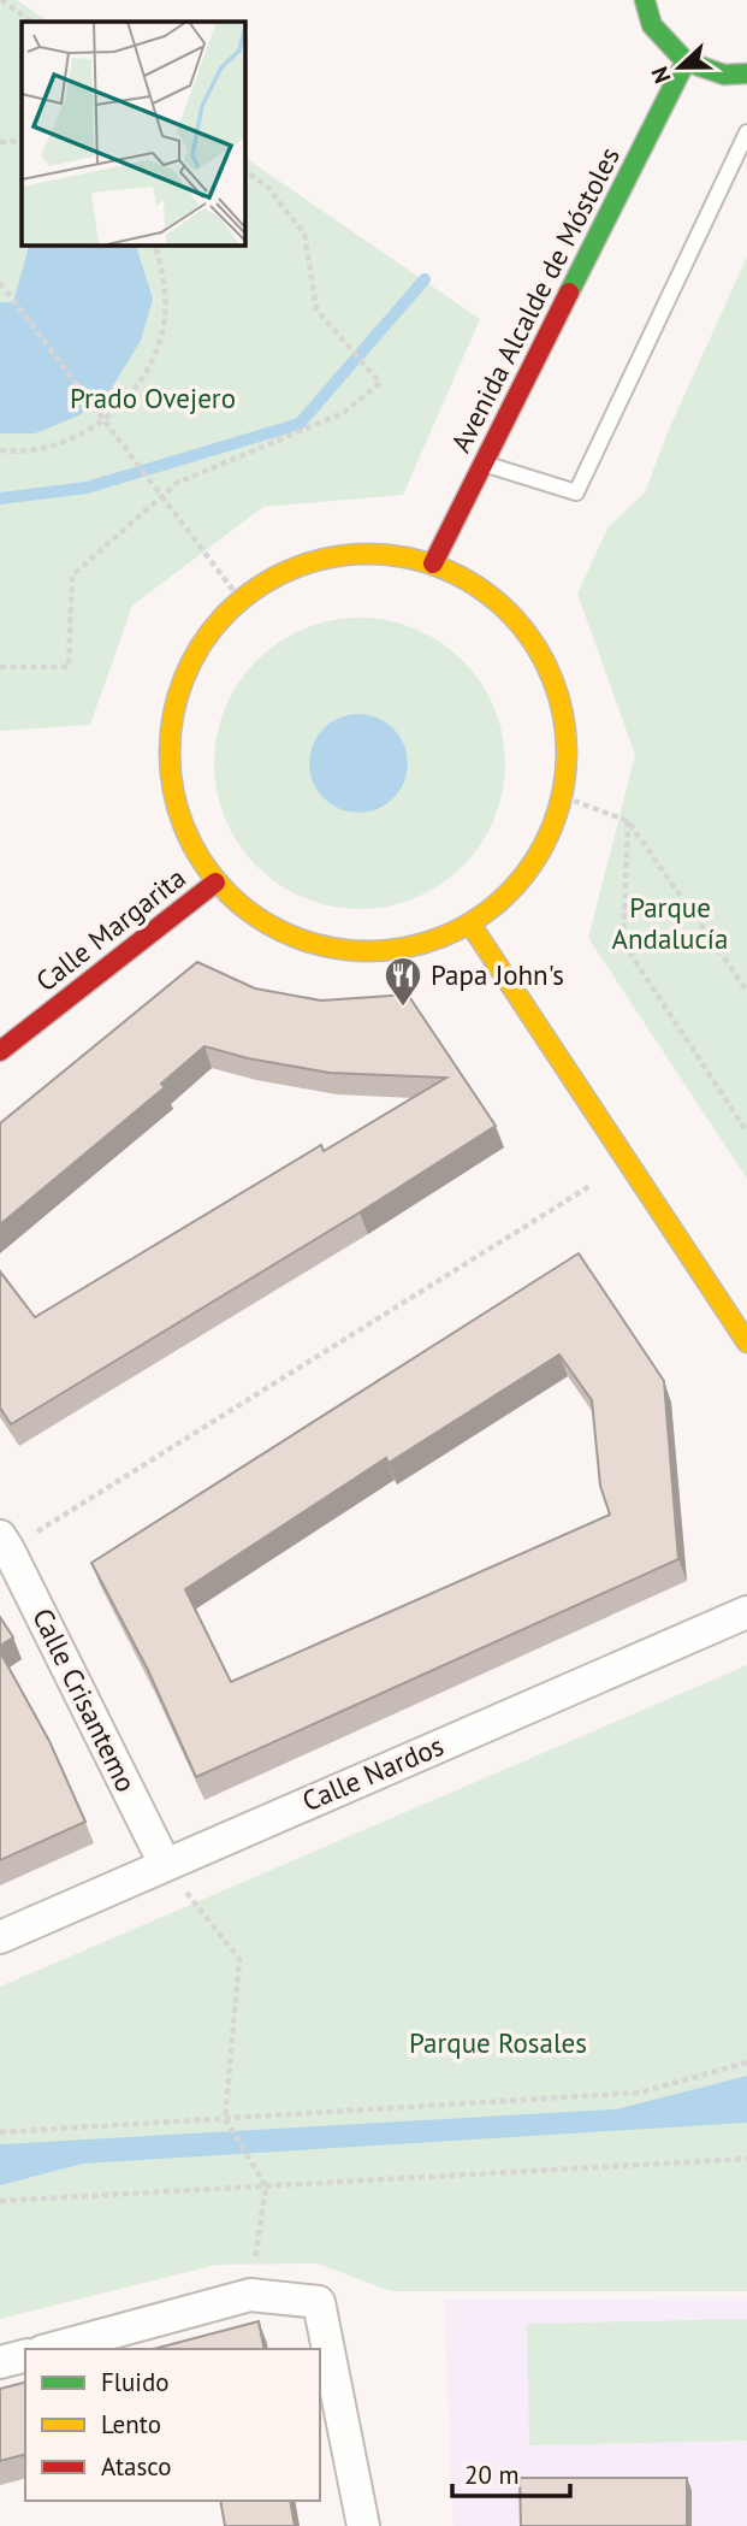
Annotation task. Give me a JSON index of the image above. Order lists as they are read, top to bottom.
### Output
{
  "streets": {
    "street": [
      "Avenida Alcalde de Móstoles",
      "Calle Margarita",
      "Calle Crisantemo",
      "Calle Nardos"
    ]
  },
  "crossings": [
    ["Calle Crisantemo", "Calle Nardos"]
  ],
  "parks": ["Prado Ovejero", "Parque Andalucía", "Parque Rosales"],
  "places": {
    "restaurant": ["Papa John's"]
  },
  "legend": ["Fluido", "Lento", "Atasco"],
  "scale_bar": "20 m",
  "north": "left"
}
